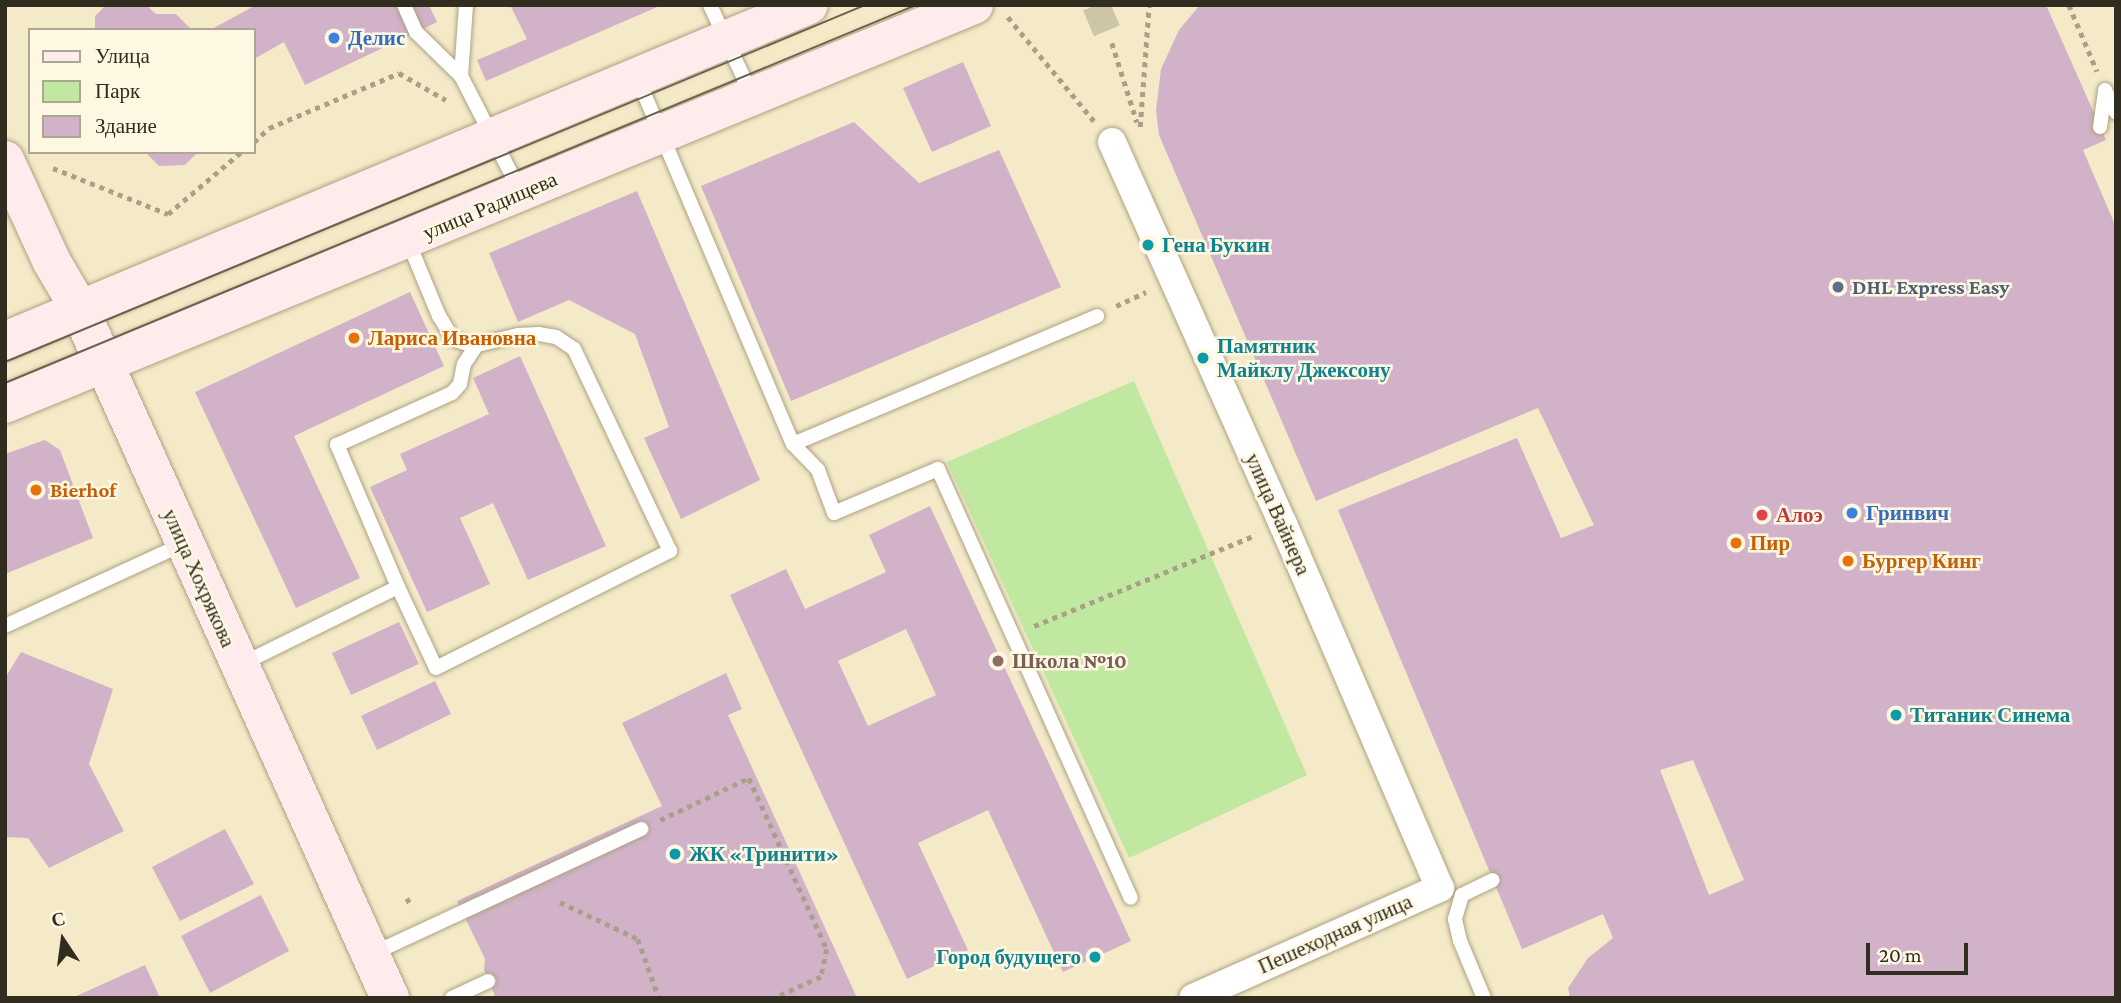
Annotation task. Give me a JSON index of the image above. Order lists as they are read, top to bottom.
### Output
{
  "streets": {
    "street": [
      "улица Радищева",
      "улица Вайнера",
      "улица Хохрякова",
      "Пешеходная улица"
    ]
  },
  "crossings": [
    ["улица Радищева", "улица Хохрякова"],
    ["улица Вайнера", "Пешеходная улица"]
  ],
  "places": [
    "Делис",
    "Гена Букин",
    "DHL Express Easy",
    "Лариса Ивановна",
    "Памятник Майклу Джексону",
    "Bierhof",
    "Гринвич",
    "Алоэ",
    "Пир",
    "Бургер Кинг",
    "Школа №10",
    "Титаник Синема",
    "ЖК «Тринити»",
    "Город будущего"
  ],
  "legend": ["Улица", "Парк", "Здание"],
  "scale_bar": "20 m",
  "north": "top"
}
